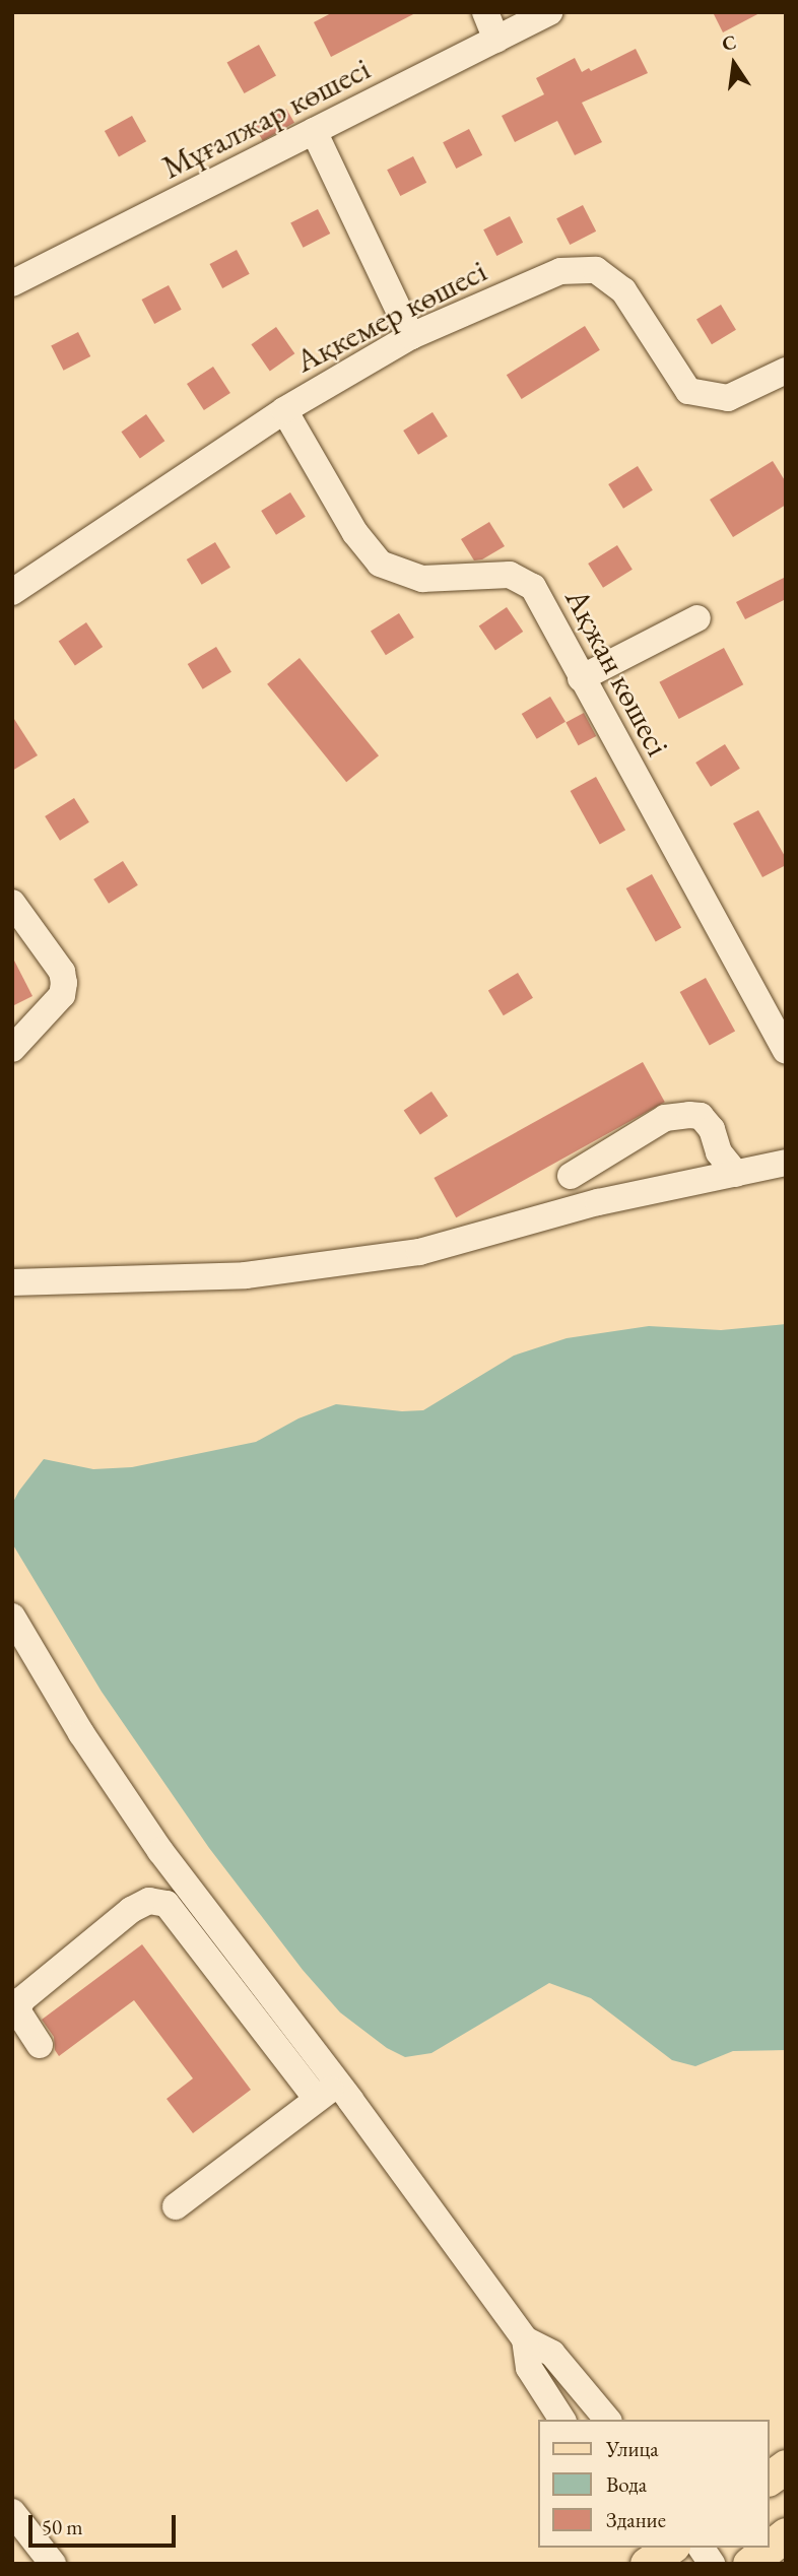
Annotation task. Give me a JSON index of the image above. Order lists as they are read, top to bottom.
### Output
{
  "streets": {
    "street": ["Мұғалжар көшесі", "Ақкемер көшесі", "Ақжан көшесі"]
  },
  "crossings": [
    ["Ақкемер көшесі", "Ақжан көшесі"]
  ],
  "legend": ["Улица", "Вода", "Здание"],
  "scale_bar": "50 m",
  "north": "top"
}
